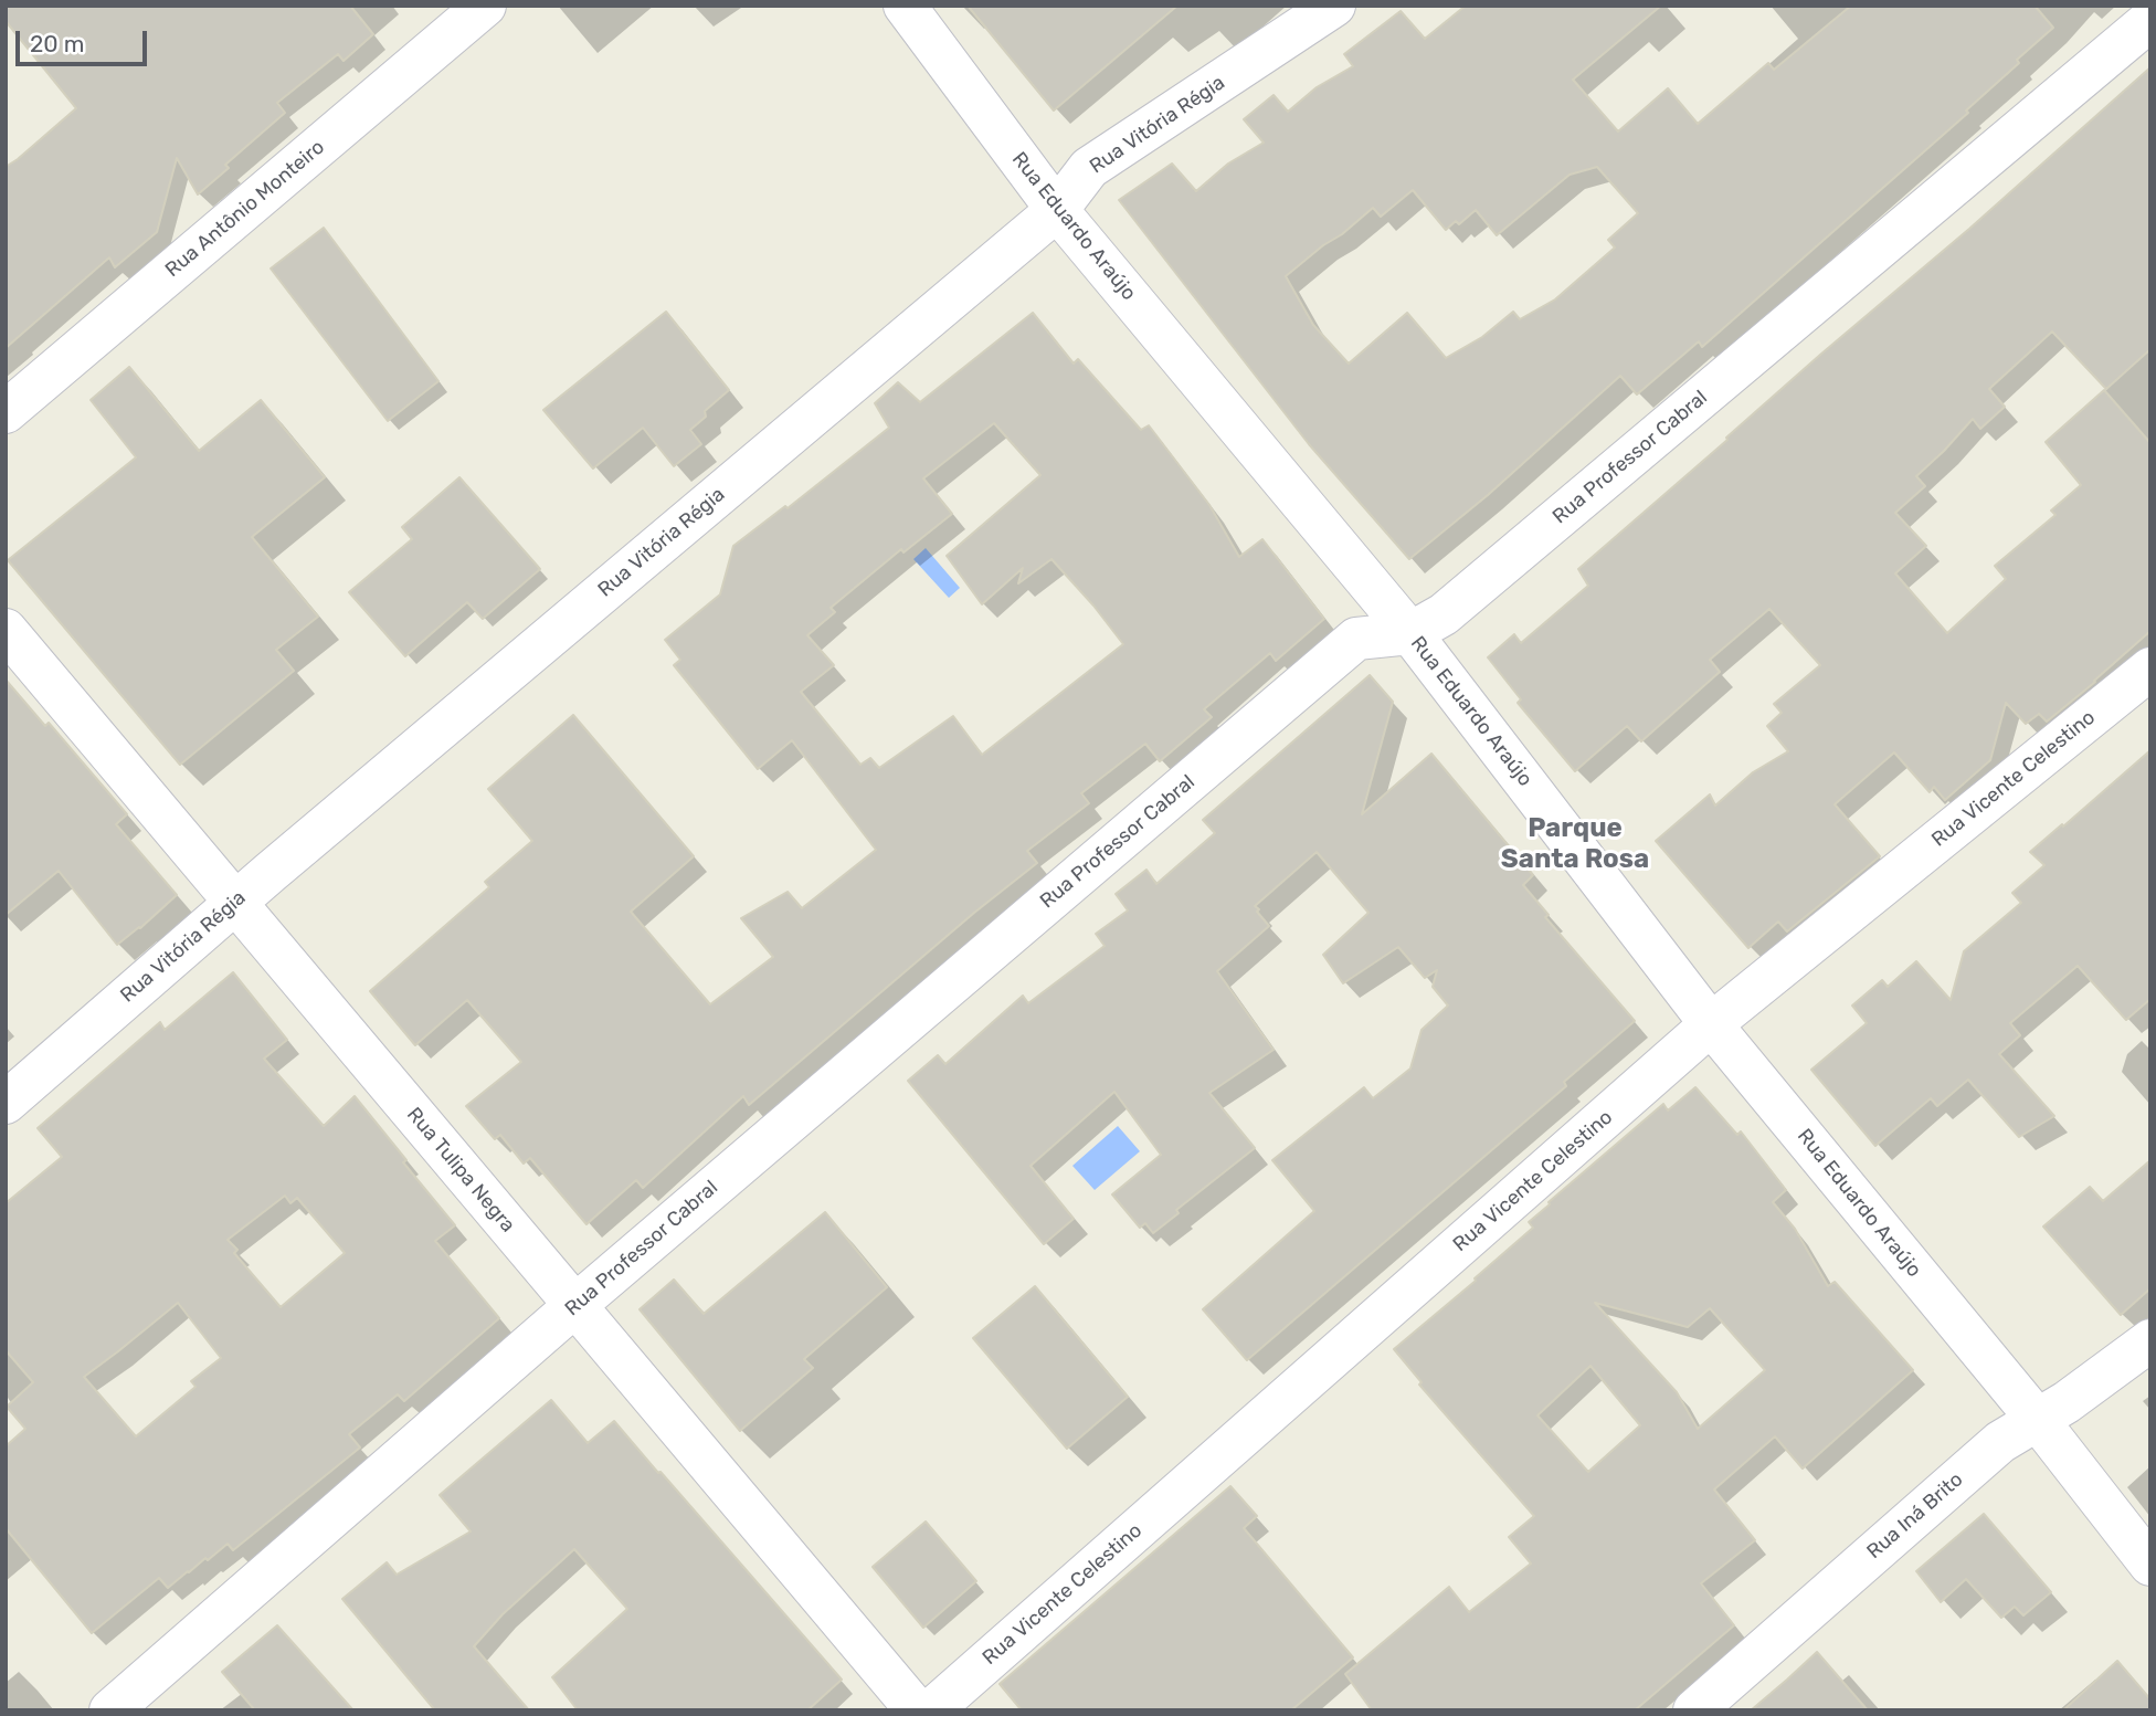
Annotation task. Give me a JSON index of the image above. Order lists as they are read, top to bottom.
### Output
{
  "streets": {
    "street": [
      "Rua Vitória Régia",
      "Rua Antônio Monteiro",
      "Rua Eduardo Araújo",
      "Rua Professor Cabral",
      "Rua Vicente Celestino",
      "Rua Tulipa Negra",
      "Rua Iná Brito"
    ]
  },
  "crossings": [
    ["Rua Vitória Régia", "Rua Eduardo Araújo"],
    ["Rua Vitória Régia", "Rua Tulipa Negra"],
    ["Rua Eduardo Araújo", "Rua Professor Cabral"],
    ["Rua Eduardo Araújo", "Rua Vicente Celestino"],
    ["Rua Eduardo Araújo", "Rua Iná Brito"],
    ["Rua Professor Cabral", "Rua Tulipa Negra"]
  ],
  "districts": ["Parque Santa Rosa"],
  "scale_bar": "20 m"
}
